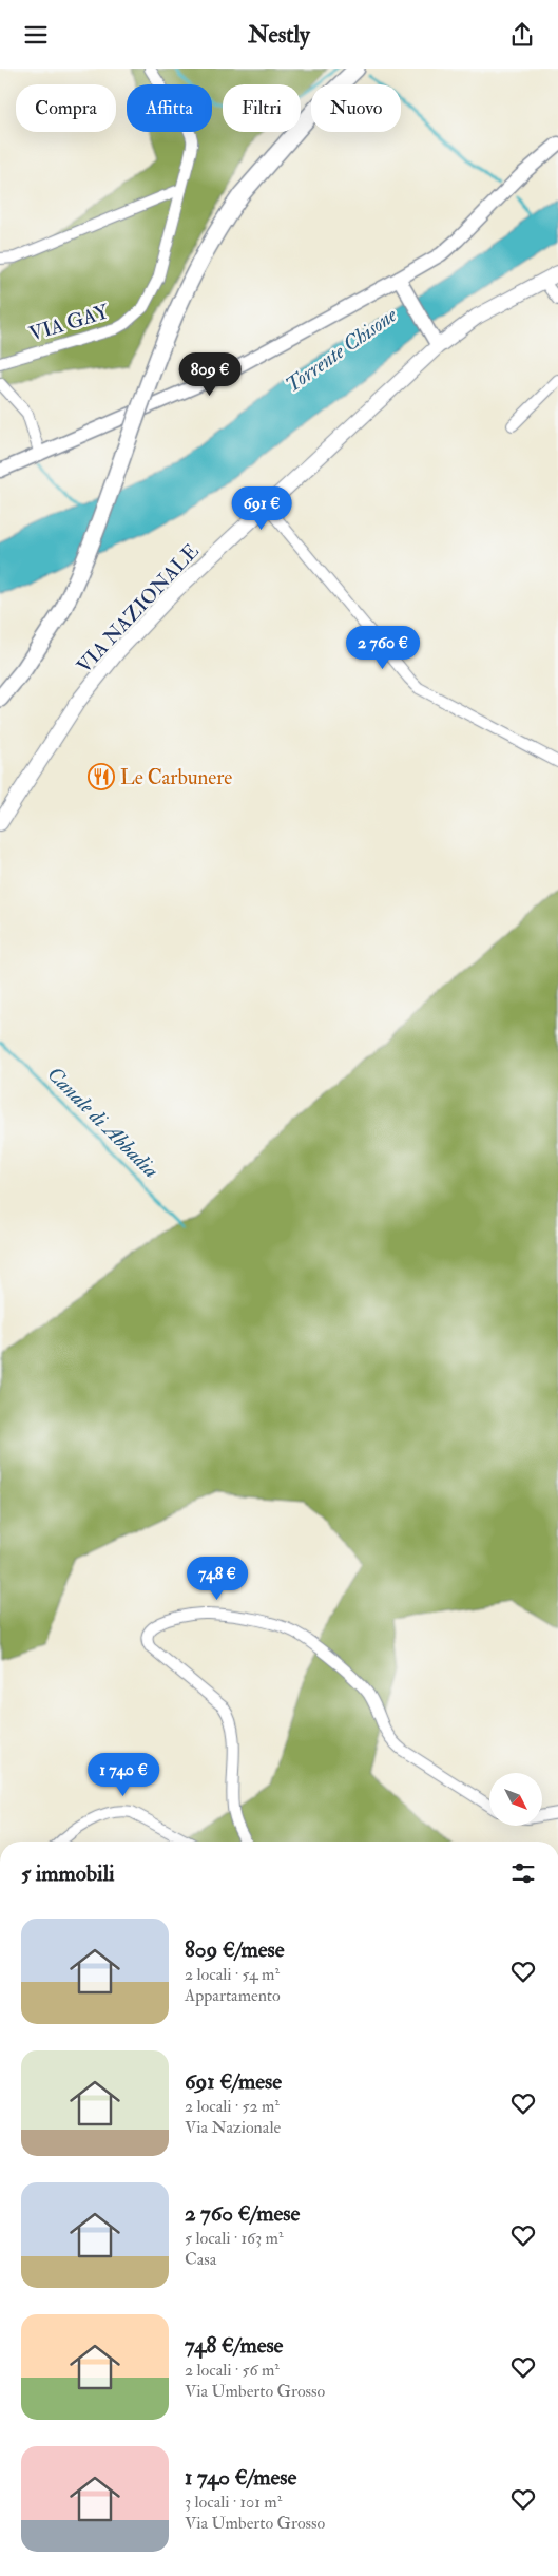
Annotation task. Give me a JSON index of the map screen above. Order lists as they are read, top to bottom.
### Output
{
  "streets": {
    "main road": ["VIA NAZIONALE"],
    "street": ["VIA GAY"]
  },
  "water": ["Torrente Chisone", "Canale di Abbadia"],
  "places": {
    "restaurant": ["Le Carbunere"]
  },
  "north": "bottom right",
  "page": {
    "header": "Nestly",
    "chip": [
      "Compra",
      "Affitta",
      "Filtri",
      "Nuovo"
    ],
    "price": [
      "809 €",
      "691 €",
      "2 760 €",
      "748 €",
      "1 740 €"
    ],
    "heading": "5 immobili",
    "list": [
      {
        "name": "809 €/mese",
        "note": "2 locali · 54 m² · Appartamento"
      },
      {
        "name": "691 €/mese",
        "note": "2 locali · 52 m² · Via Nazionale"
      },
      {
        "name": "2 760 €/mese",
        "note": "5 locali · 163 m² · Casa"
      },
      {
        "name": "748 €/mese",
        "note": "2 locali · 56 m² · Via Umberto Grosso"
      },
      {
        "name": "1 740 €/mese",
        "note": "3 locali · 101 m² · Via Umberto Grosso"
      }
    ]
  }
}
